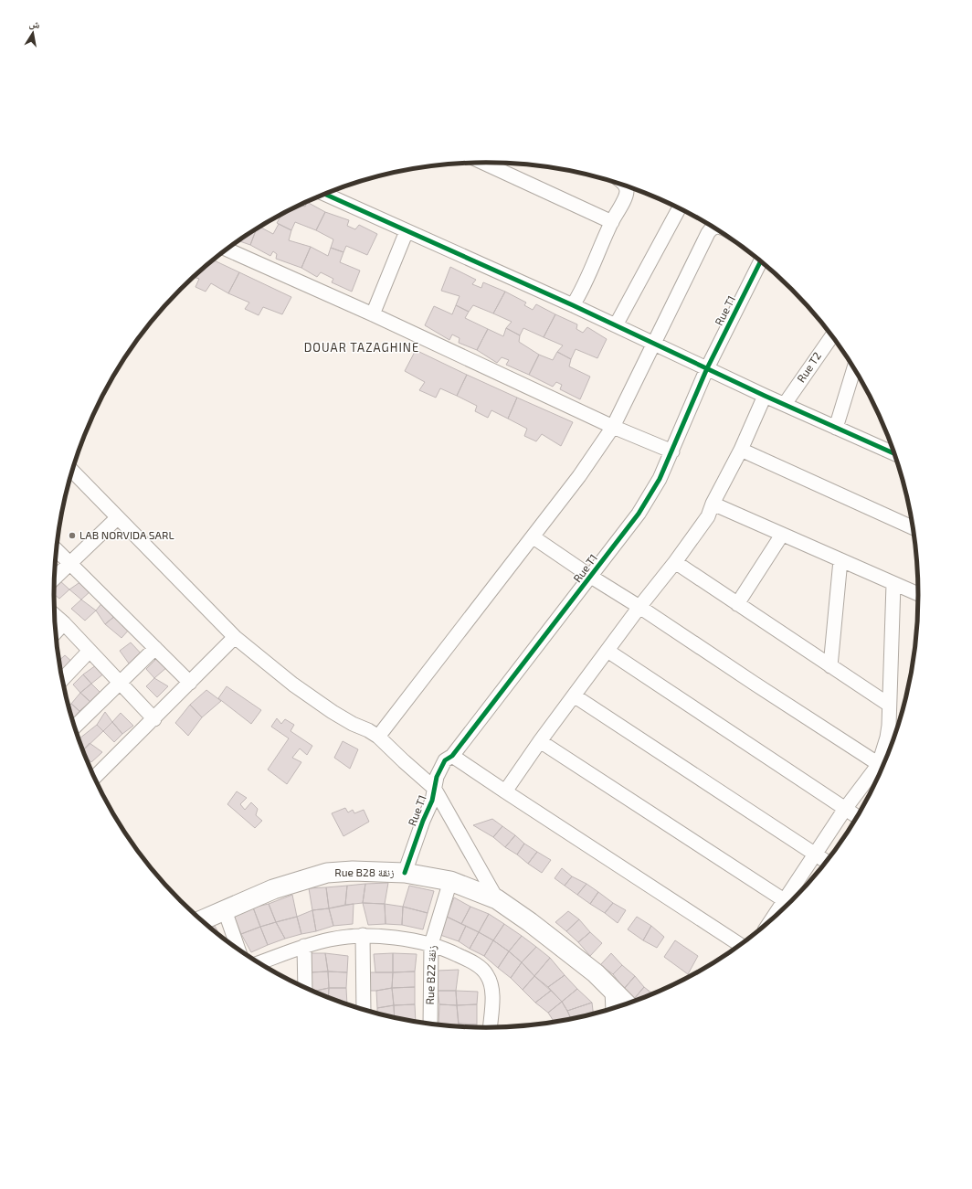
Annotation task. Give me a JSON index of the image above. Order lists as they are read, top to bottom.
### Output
{
  "streets": {
    "street": [
      "Rue T1",
      "Rue T2",
      "Rue B28 زنقة",
      "Rue B22 زنقة"
    ]
  },
  "crossings": [
    ["Rue T1", "Rue B28 زنقة"],
    ["Rue B28 زنقة", "Rue B22 زنقة"]
  ],
  "districts": ["DOUAR TAZAGHINE"],
  "places": ["LAB NORVIDA SARL"],
  "north": "top"
}
